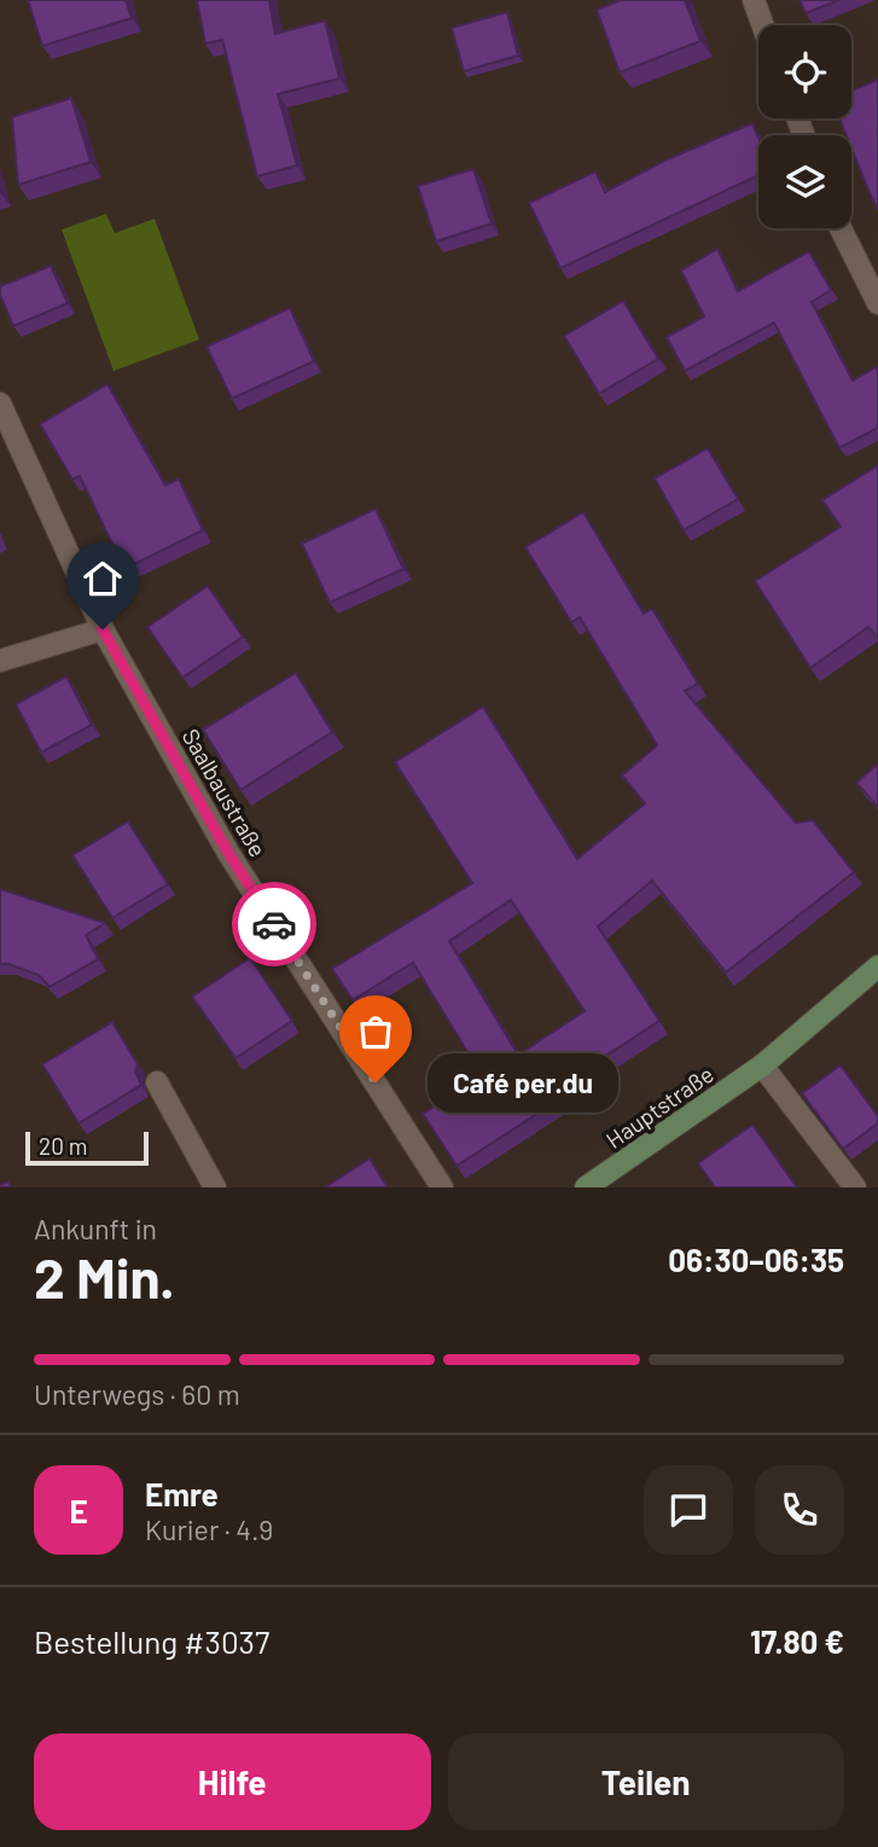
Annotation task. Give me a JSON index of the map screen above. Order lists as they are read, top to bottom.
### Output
{
  "streets": {
    "street": ["Saalbaustraße", "Hauptstraße"]
  },
  "places": ["Café per.du"],
  "scale_bar": "20 m",
  "page": {
    "bubble": "Café per.du",
    "scale": "20 m",
    "heading": ["2 Min.", "Ankunft in", "06:30–06:35"],
    "panel": [
      "Emre",
      "Kurier · 4.9",
      "Bestellung #3037",
      "17.80 €"
    ],
    "bar": "Unterwegs · 60 m",
    "round": "E",
    "buttons": ["Hilfe", "Teilen"]
  }
}
